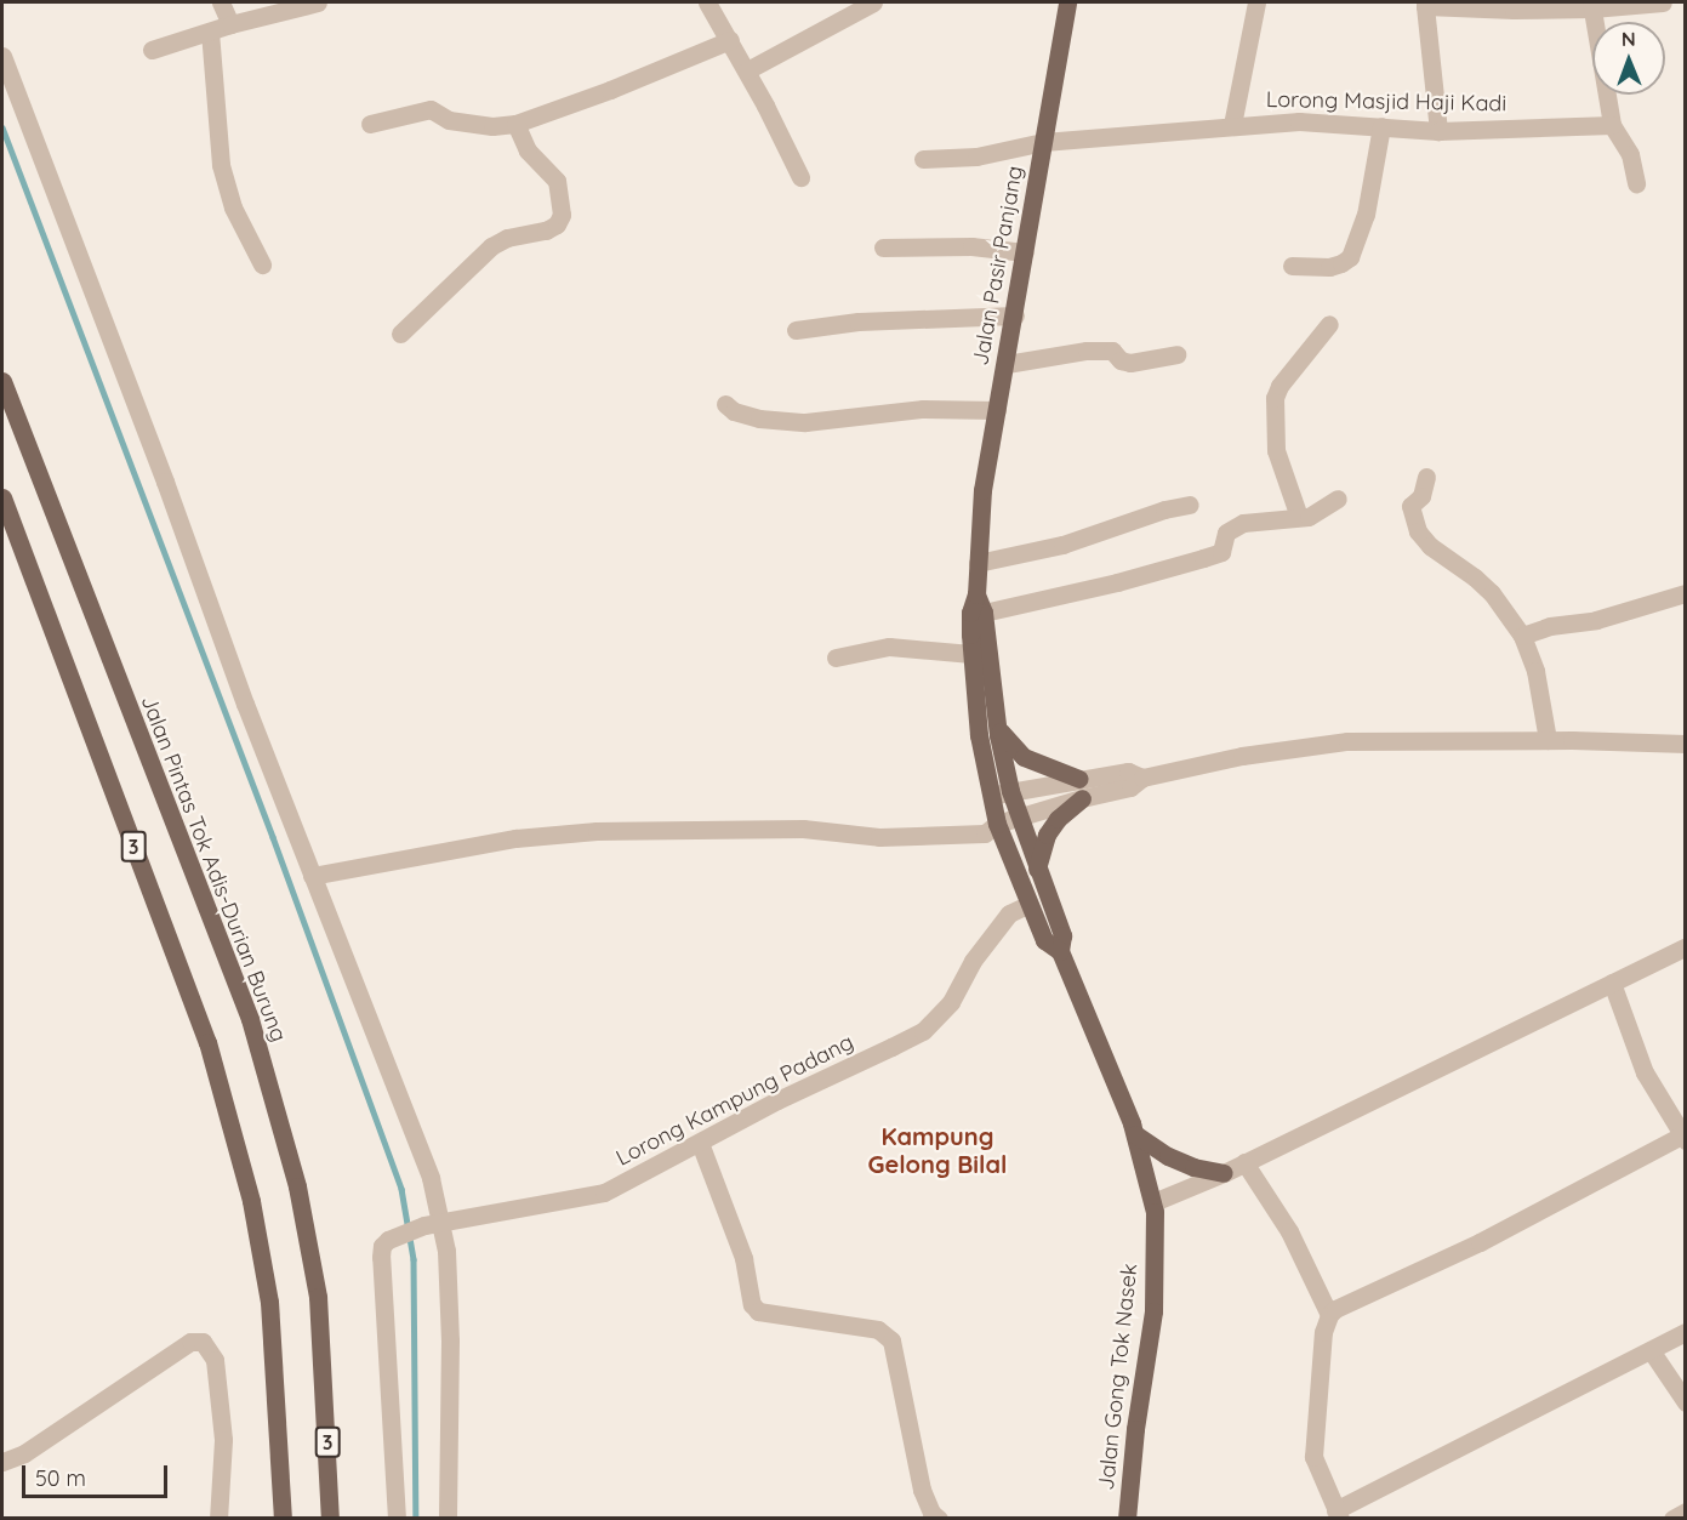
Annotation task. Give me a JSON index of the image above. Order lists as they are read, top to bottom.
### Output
{
  "streets": {
    "main road": [
      "Jalan Pasir Panjang",
      "3",
      "Jalan Pintas Tok Adis-Durian Burung",
      "Jalan Gong Tok Nasek"
    ],
    "street": ["Lorong Masjid Haji Kadi", "Lorong Kampung Padang"]
  },
  "crossings": [
    ["Lorong Masjid Haji Kadi", "Jalan Pasir Panjang"],
    ["Jalan Pasir Panjang", "Jalan Gong Tok Nasek"],
    ["Lorong Kampung Padang", "Jalan Gong Tok Nasek"]
  ],
  "districts": ["Kampung Gelong Bilal"],
  "scale_bar": "50 m",
  "north": "top"
}
